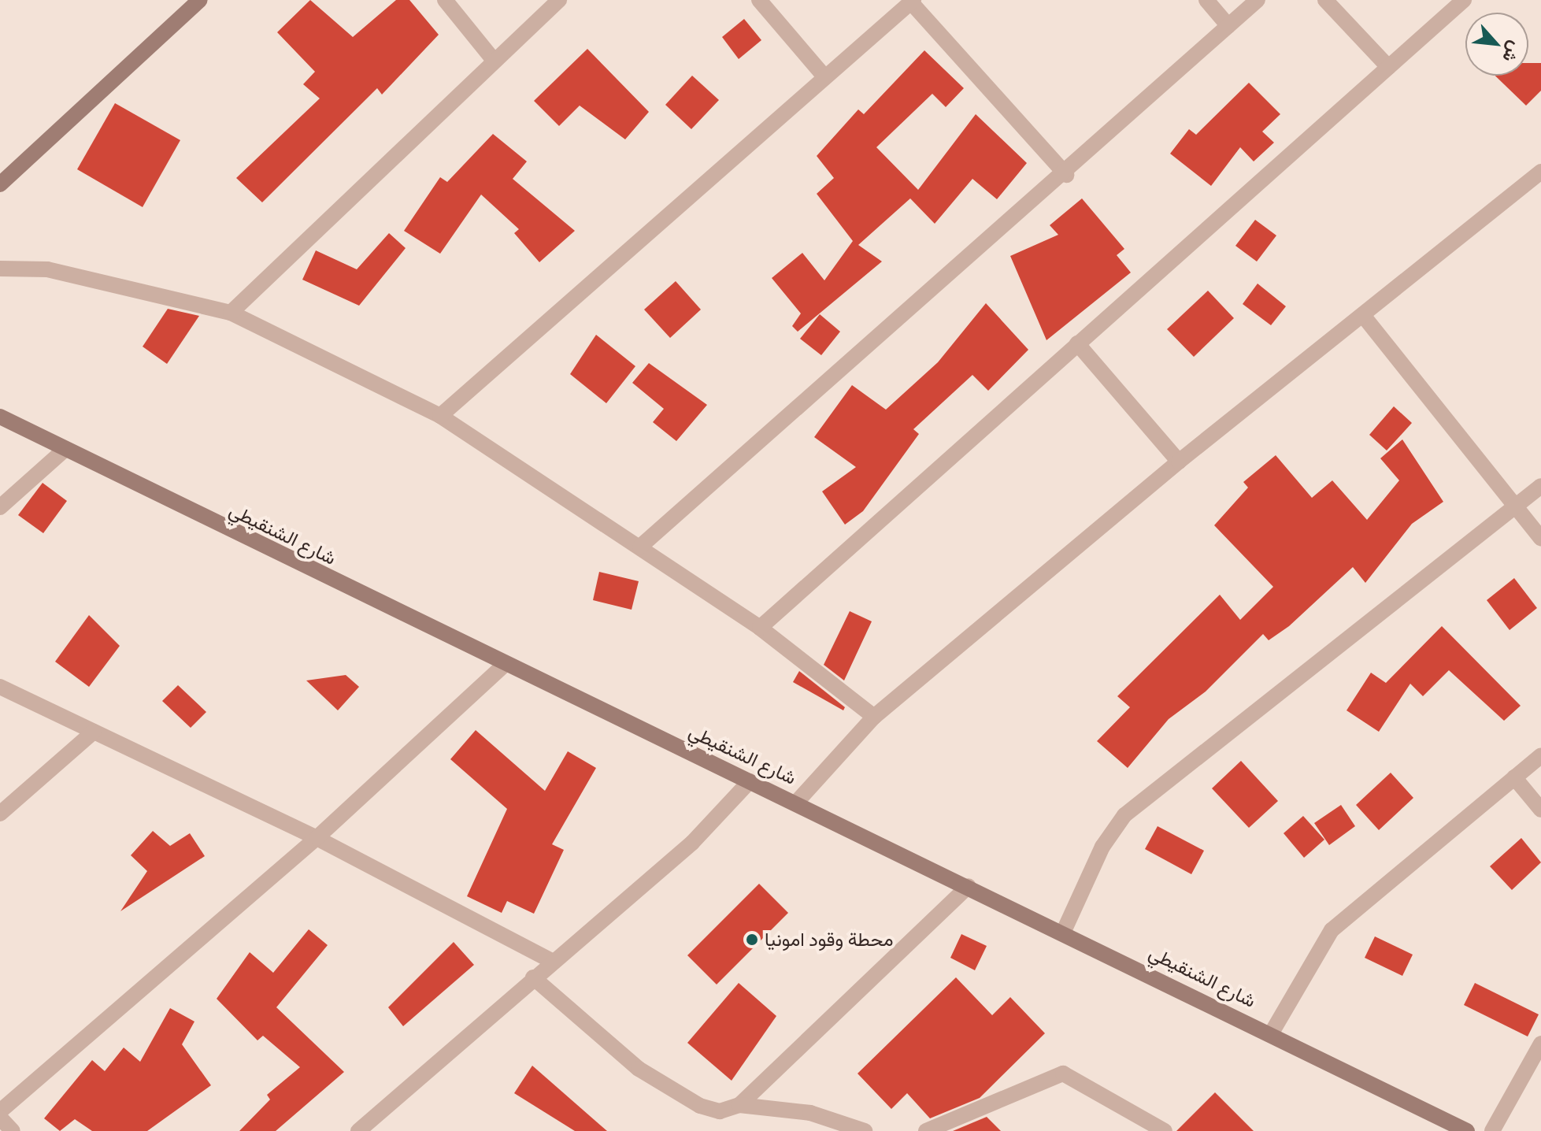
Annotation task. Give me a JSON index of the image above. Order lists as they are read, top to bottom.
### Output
{
  "streets": {
    "street": ["شارع الشنقيطي"]
  },
  "places": ["محطة وقود امونيا"],
  "north": "bottom right"
}
